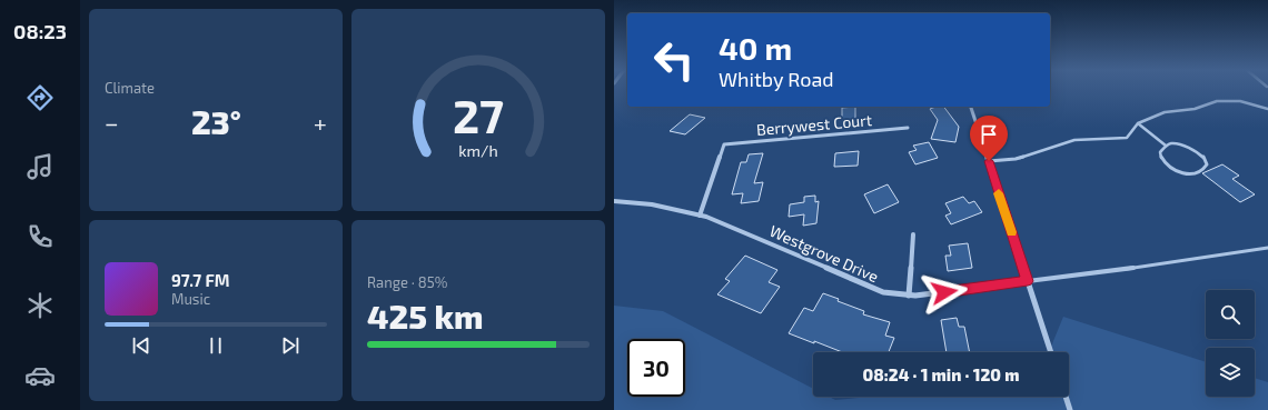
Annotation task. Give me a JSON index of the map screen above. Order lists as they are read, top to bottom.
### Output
{
  "streets": {
    "street": ["Berrywest Court", "Westgrove Drive"]
  },
  "crossings": [
    ["Berrywest Court", "Westgrove Drive"]
  ],
  "page": {
    "tabs": "08:23",
    "tile": [
      "Climate",
      ["Range · 85%", "425 km"]
    ],
    "turn": ["40 m", "Whitby Road"],
    "heat": ["−", "23°", "+"],
    "song": ["97.7 FM", "Music"],
    "limit": "30",
    "trip": "08:24 · 1 min · 120 m",
    "gauge": ["27", "km/h"]
  }
}
